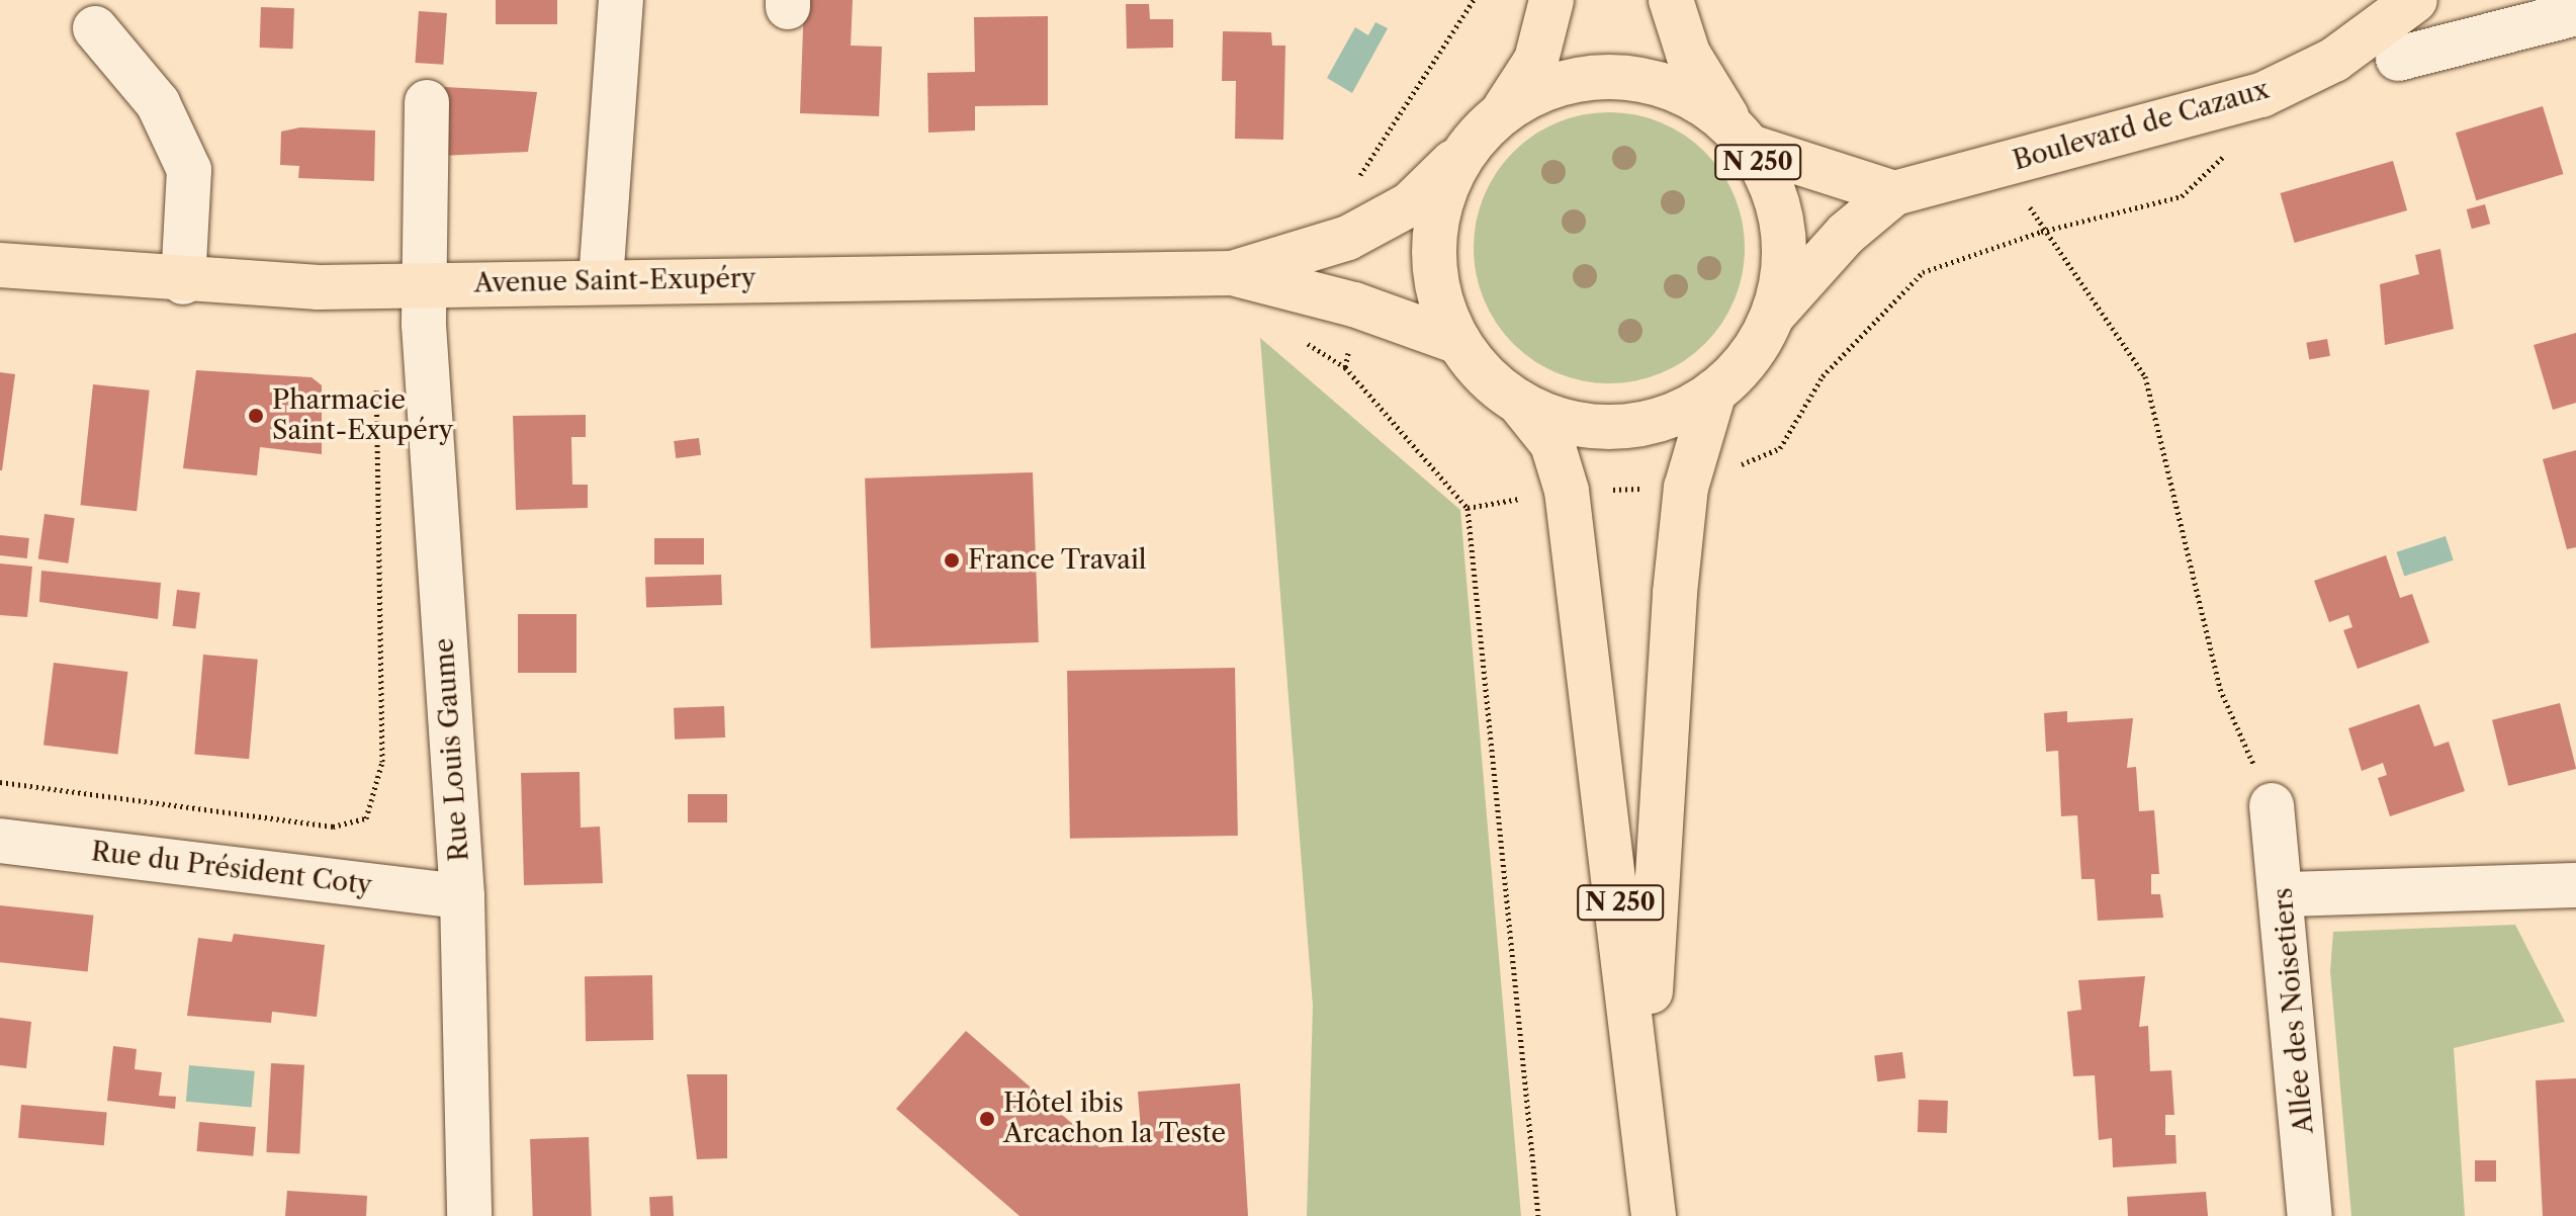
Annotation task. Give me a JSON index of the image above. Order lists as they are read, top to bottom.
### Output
{
  "streets": {
    "main road": ["Boulevard de Cazaux", "N 250", "Avenue Saint-Exupéry"],
    "street": ["Rue Louis Gaume", "Rue du Président Coty", "Allée des Noisetiers"]
  },
  "crossings": [
    ["Boulevard de Cazaux", "N 250"],
    ["N 250", "Avenue Saint-Exupéry"],
    ["Avenue Saint-Exupéry", "Rue Louis Gaume"],
    ["Rue Louis Gaume", "Rue du Président Coty"]
  ],
  "places": ["Pharmacie Saint-Exupéry", "France Travail", "Hôtel ibis Arcachon la Teste"]
}
